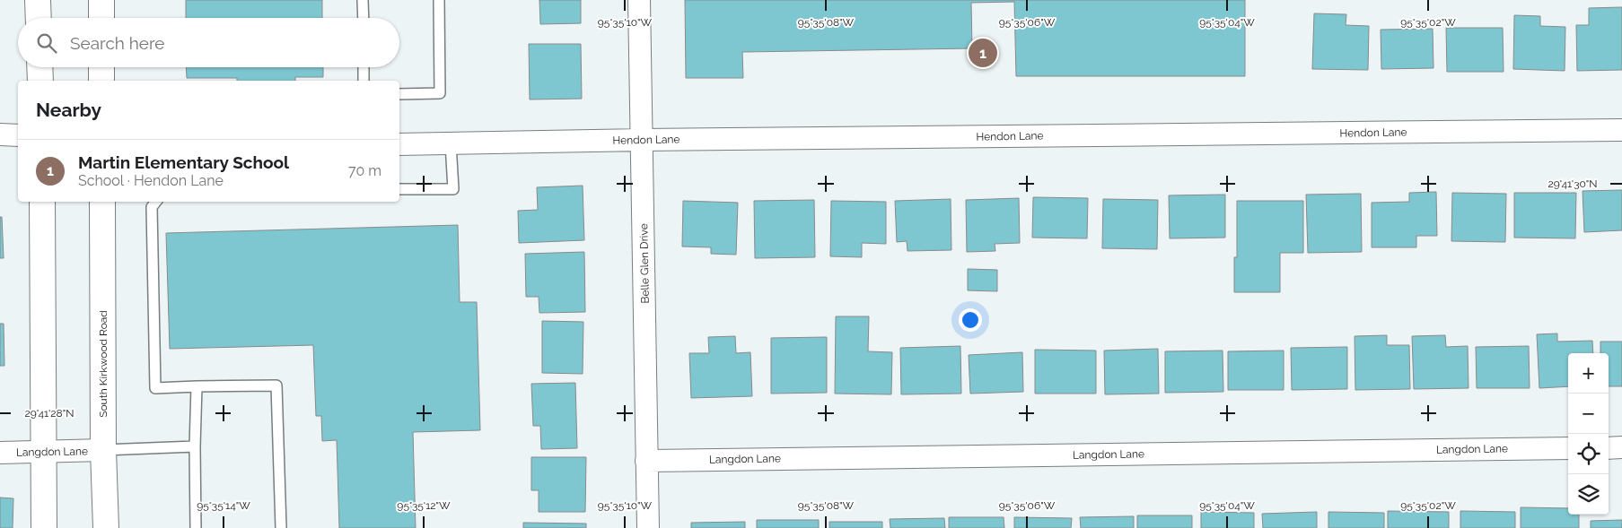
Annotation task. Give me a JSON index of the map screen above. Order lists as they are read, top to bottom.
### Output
{
  "streets": {
    "main road": ["South Kirkwood Road"],
    "street": ["Hendon Lane", "Belle Glen Drive", "Langdon Lane"]
  },
  "crossings": [
    ["Hendon Lane", "Belle Glen Drive"],
    ["Belle Glen Drive", "Langdon Lane"],
    ["South Kirkwood Road", "Langdon Lane"]
  ],
  "page": {
    "search": "Search here",
    "pins": "1",
    "heading": "Nearby",
    "list": [
      {
        "mark": "1",
        "name": "Martin Elementary School",
        "note": "School · Hendon Lane",
        "value": "70 m"
      }
    ],
    "map_buttons": ["+", "−"]
  },
  "coordinates": [
    "95°35'10\"W",
    "95°35'08\"W",
    "95°35'06\"W",
    "95°35'04\"W",
    "95°35'02\"W",
    "29°41'30\"N",
    "29°41'28\"N",
    "95°35'14\"W",
    "95°35'12\"W"
  ]
}
